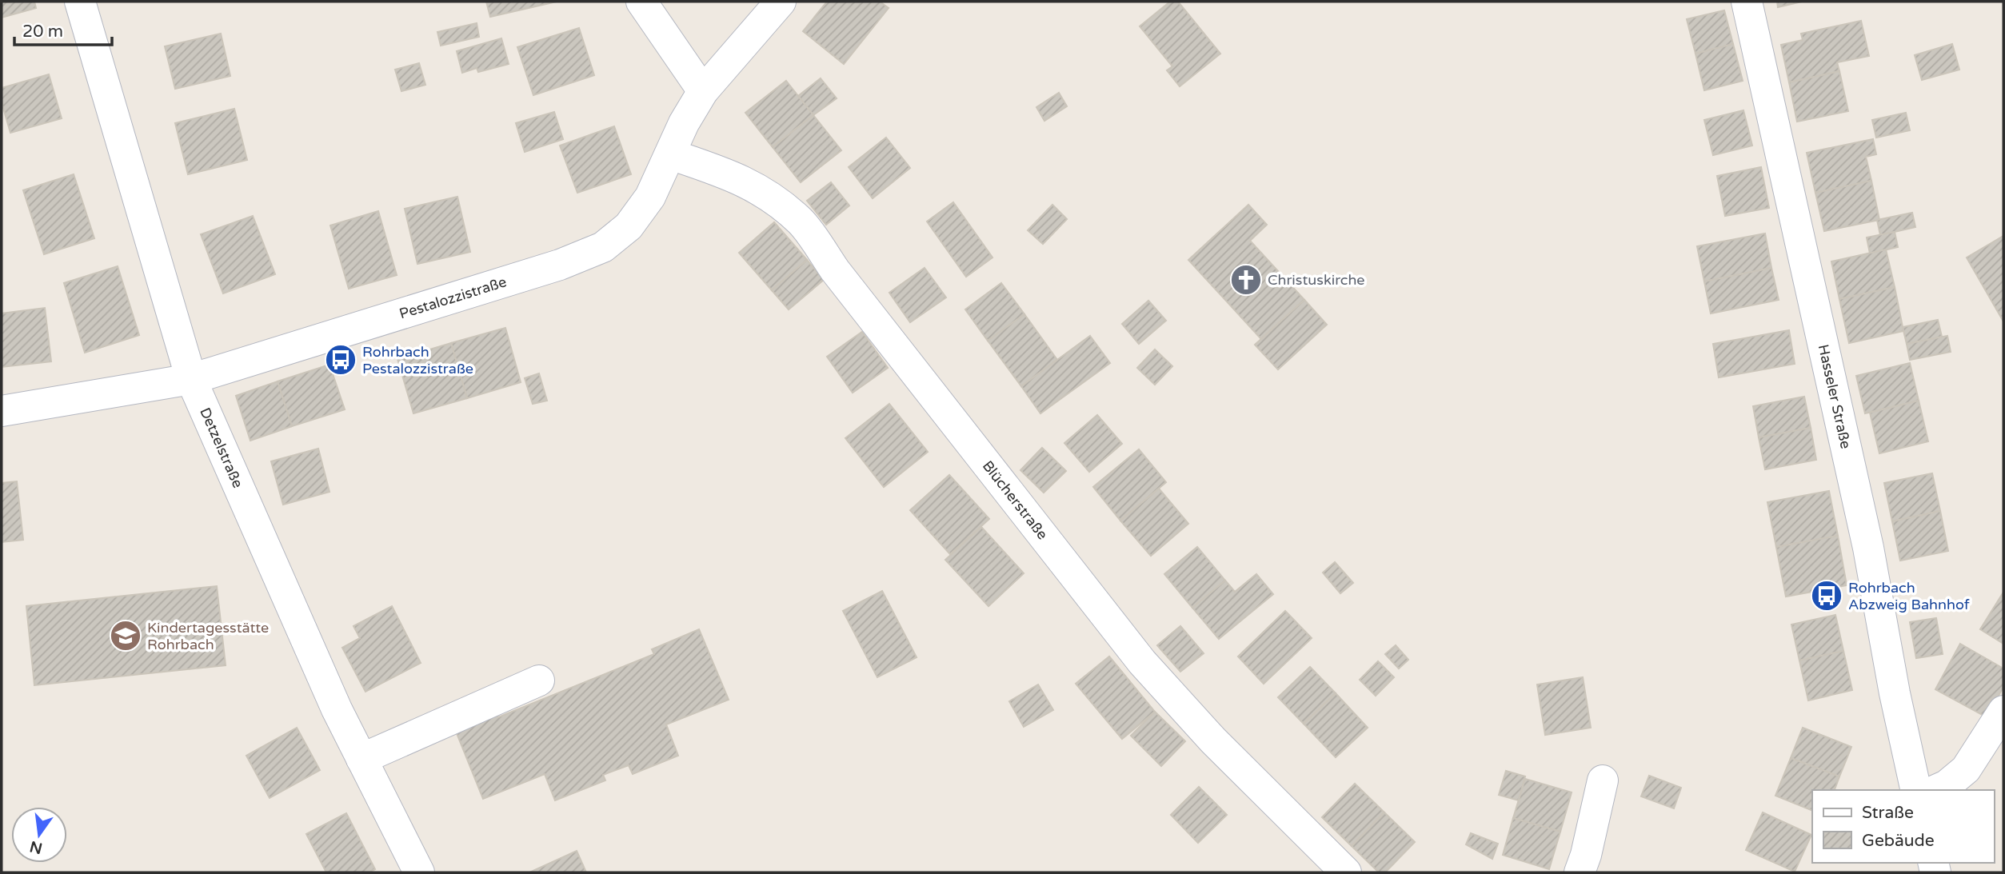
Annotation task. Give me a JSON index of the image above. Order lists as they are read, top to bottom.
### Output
{
  "streets": {
    "street": [
      "Pestalozzistraße",
      "Hasseler Straße",
      "Detzelstraße",
      "Blücherstraße"
    ]
  },
  "crossings": [
    ["Pestalozzistraße", "Detzelstraße"],
    ["Pestalozzistraße", "Blücherstraße"]
  ],
  "places": {
    "church": ["Christuskirche"],
    "bus stop": ["Rohrbach Pestalozzistraße", "Rohrbach Abzweig Bahnhof"],
    "school or university": ["Kindertagesstätte Rohrbach"]
  },
  "legend": ["Straße", "Gebäude"],
  "scale_bar": "20 m",
  "north": "bottom"
}
